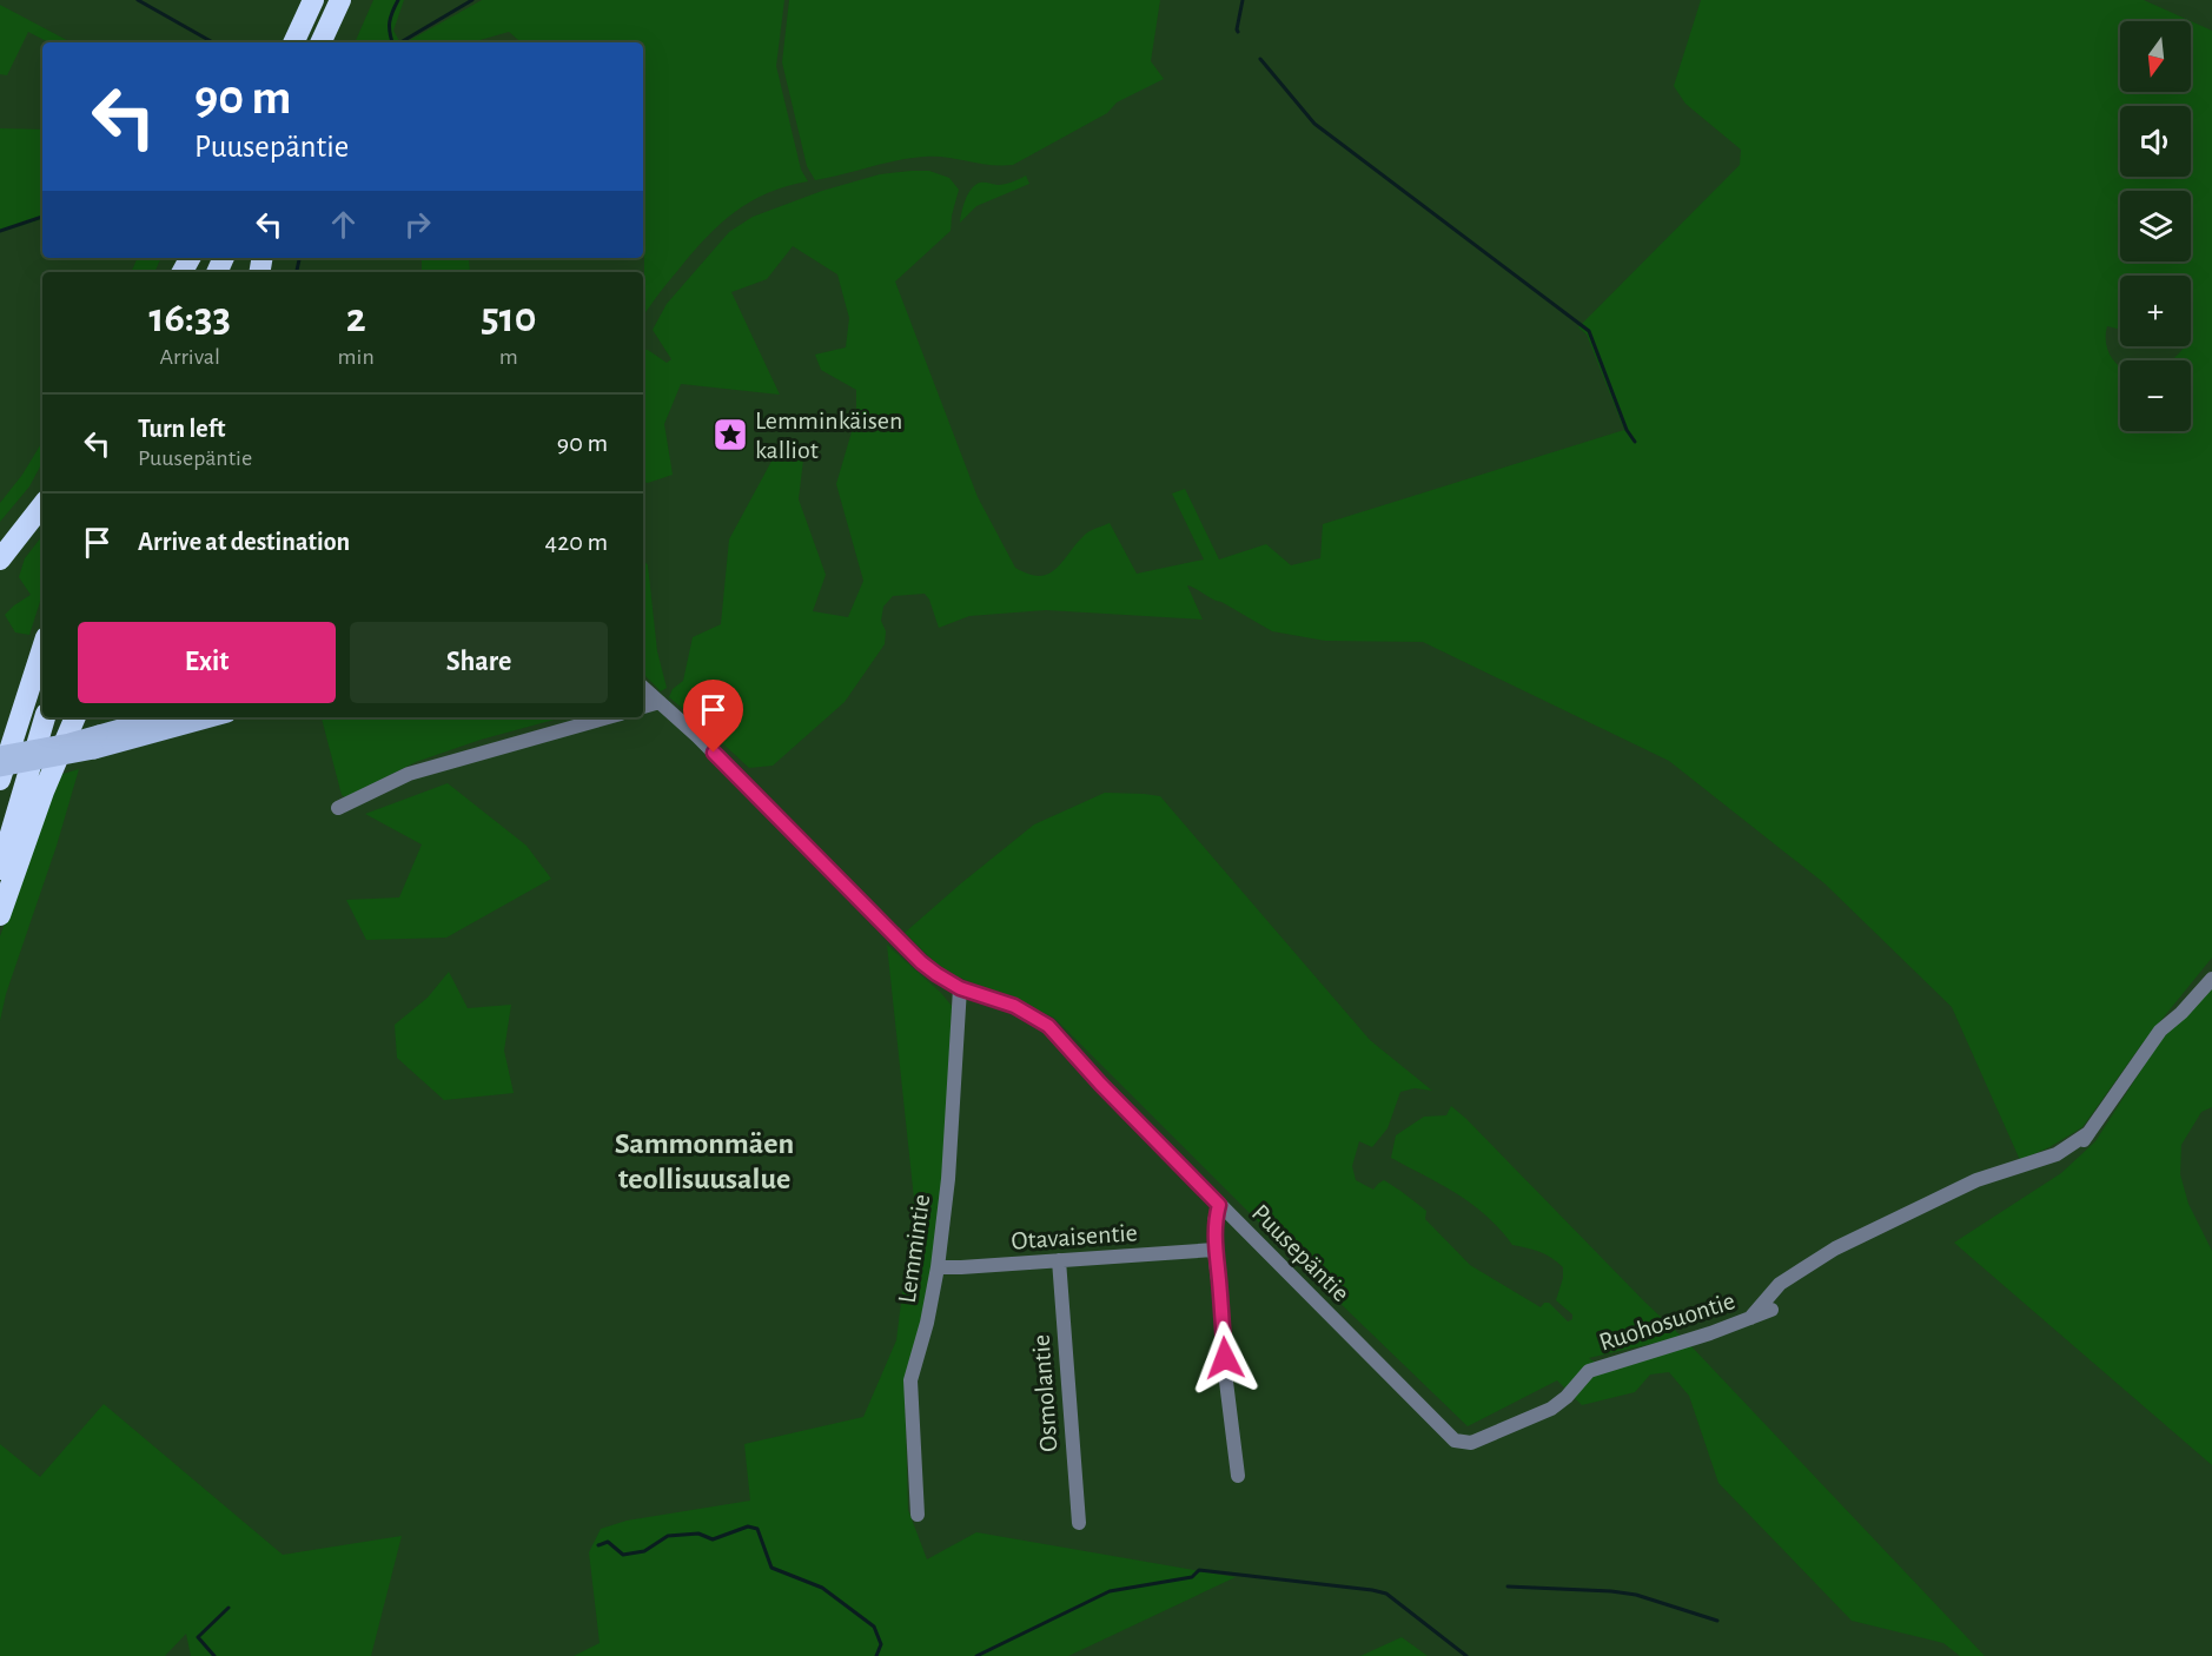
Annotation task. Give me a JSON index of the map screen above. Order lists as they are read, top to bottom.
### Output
{
  "streets": {
    "street": [
      "Otavaisentie",
      "Lemmintie",
      "Puusepäntie",
      "Ruohosuontie",
      "Osmolantie"
    ]
  },
  "crossings": [
    ["Otavaisentie", "Lemmintie"],
    ["Otavaisentie", "Osmolantie"],
    ["Lemmintie", "Puusepäntie"],
    ["Puusepäntie", "Ruohosuontie"]
  ],
  "districts": ["Sammonmäen teollisuusalue"],
  "places": {
    "place": ["Lemminkäisen kalliot"]
  },
  "north": "bottom",
  "page": {
    "map_buttons": ["+", "−"],
    "turn": ["90 m", "Puusepäntie"],
    "eta": [
      "16:33",
      "Arrival",
      "2",
      "min",
      "510",
      "m"
    ],
    "list": [
      {
        "name": "Turn left",
        "note": "Puusepäntie",
        "value": "90 m"
      },
      {
        "name": "Arrive at destination",
        "value": "420 m"
      }
    ],
    "buttons": ["Exit", "Share"]
  }
}
